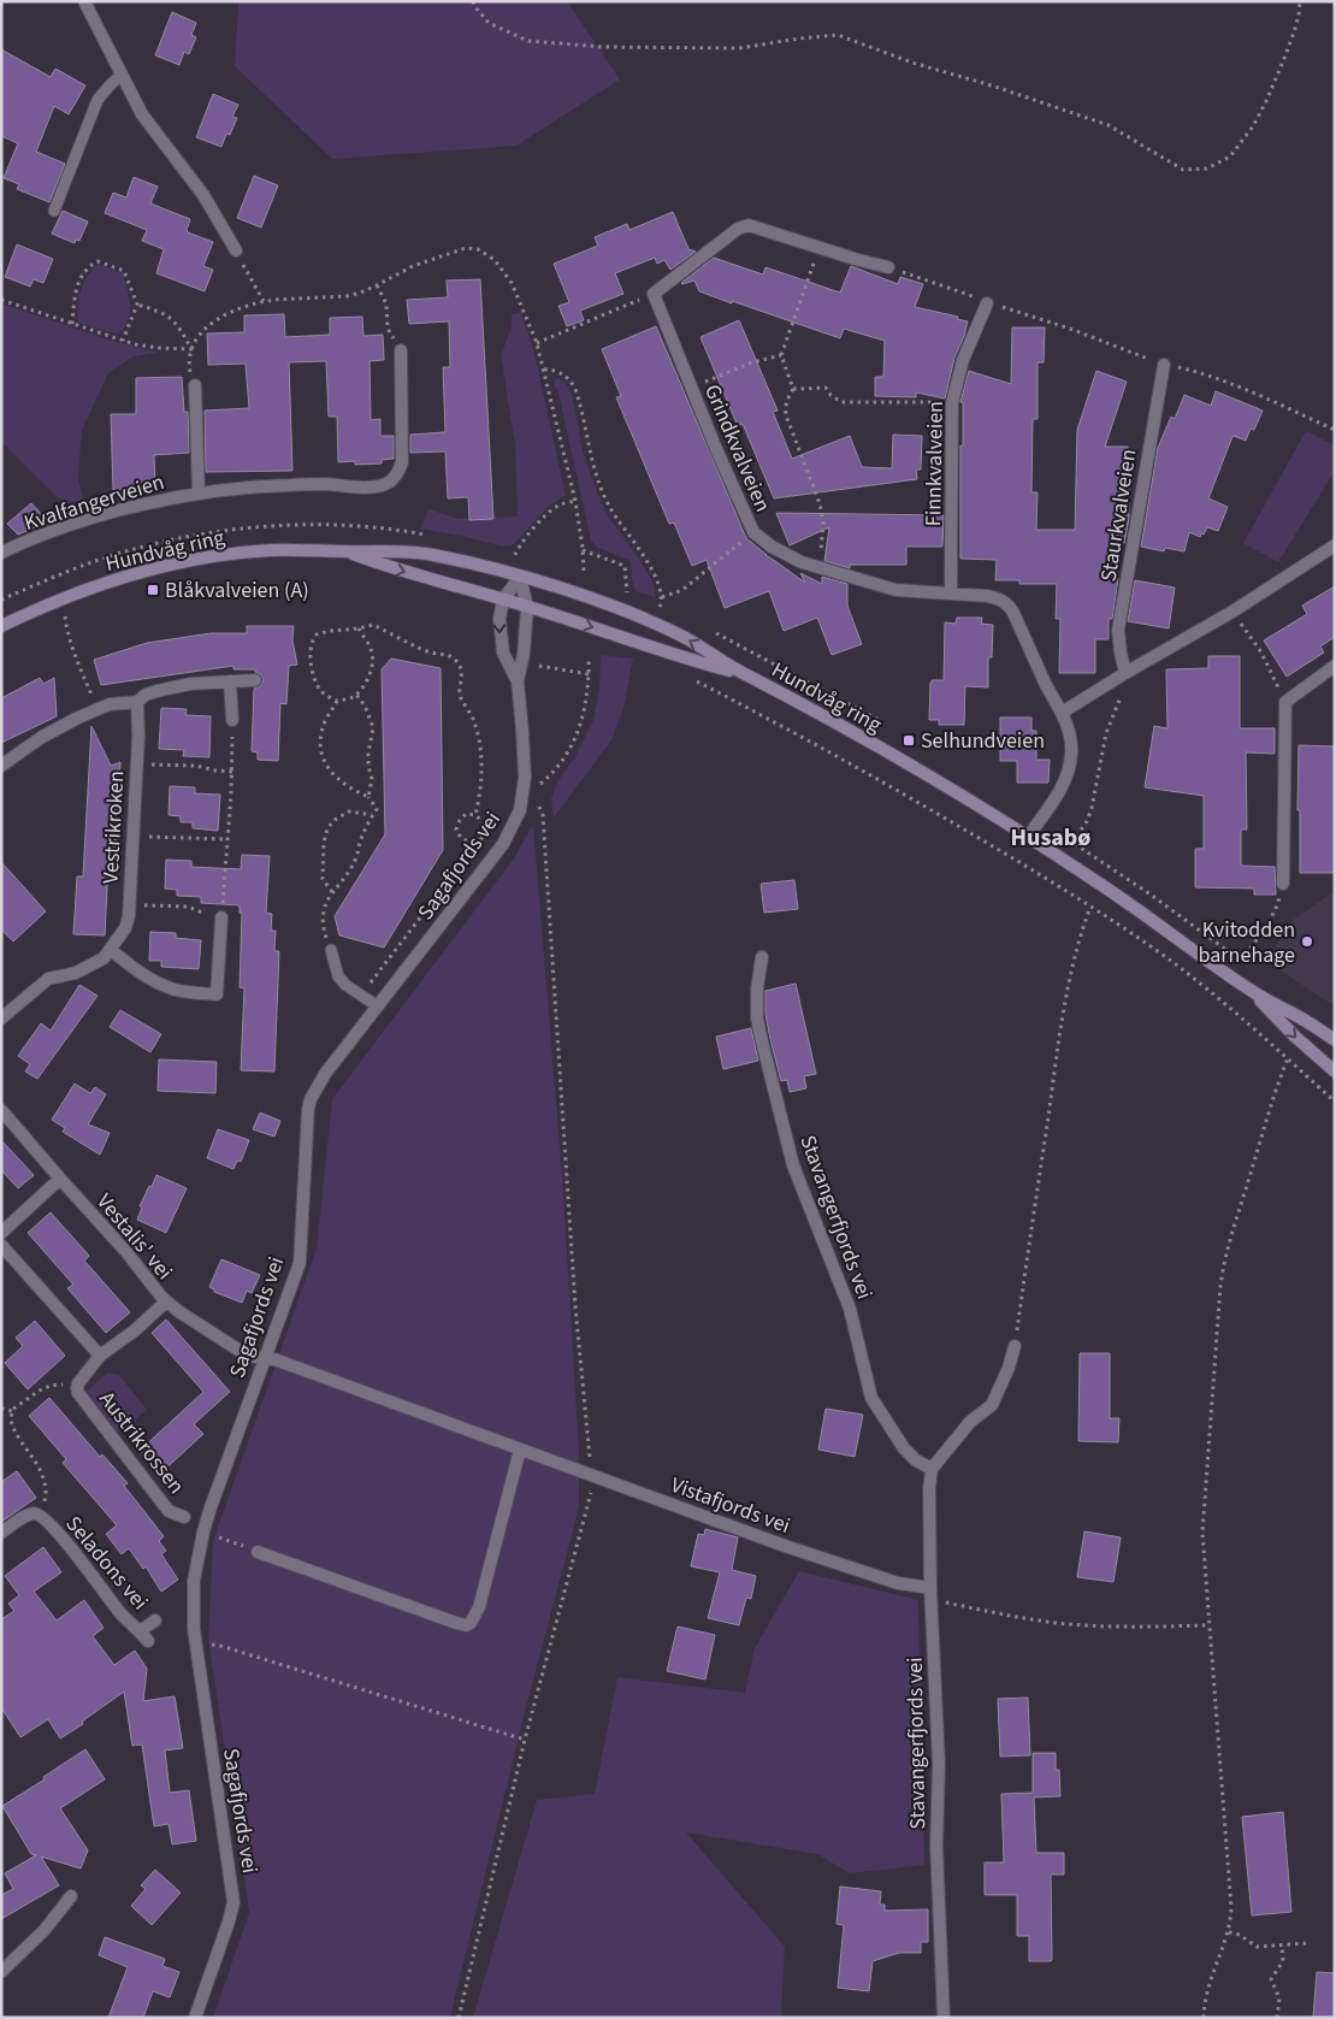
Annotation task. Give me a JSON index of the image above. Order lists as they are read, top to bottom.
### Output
{
  "streets": {
    "main road": ["Hundvåg ring"],
    "street": [
      "Grindkvalveien",
      "Finnkvalveien",
      "Kvalfangerveien",
      "Staurkvalveien",
      "Vestrikroken",
      "Sagafjords vei",
      "Stavangerfjords vei",
      "Vestalis' vei",
      "Austrikrossen",
      "Vistafjords vei",
      "Seladons vei"
    ]
  },
  "crossings": [
    ["Grindkvalveien", "Finnkvalveien"],
    ["Hundvåg ring", "Sagafjords vei"],
    ["Sagafjords vei", "Vestalis' vei"],
    ["Sagafjords vei", "Vistafjords vei"],
    ["Stavangerfjords vei", "Vistafjords vei"],
    ["Vestalis' vei", "Austrikrossen"],
    ["Vestalis' vei", "Vistafjords vei"]
  ],
  "districts": ["Husabø"],
  "places": {
    "transit": ["Blåkvalveien (A)", "Selhundveien"],
    "other": ["Kvitodden barnehage"]
  }
}
